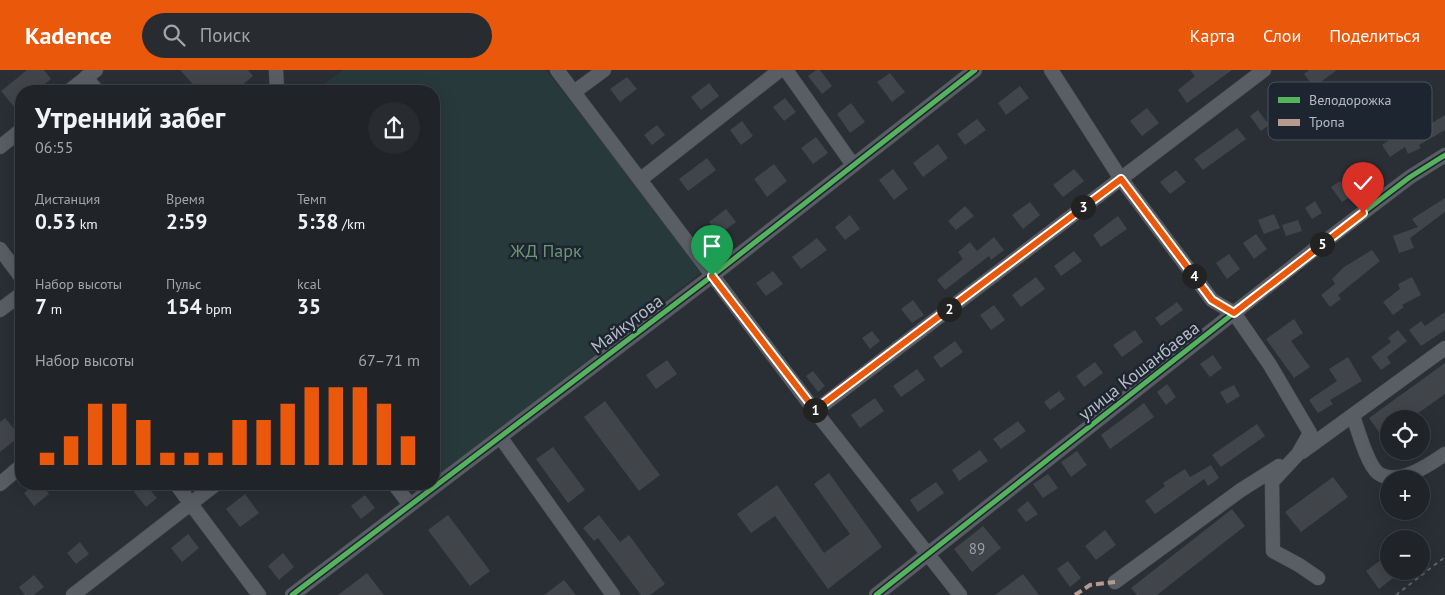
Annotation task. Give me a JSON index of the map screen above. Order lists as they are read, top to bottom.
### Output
{
  "streets": {
    "street": ["Майкутова", "улица Кошанбаева"]
  },
  "parks": ["ЖД Парк"],
  "house_numbers": ["89"],
  "legend": ["Велодорожка", "Тропа"],
  "page": {
    "header": "Kadence",
    "search": "Поиск",
    "nav": ["Карта", "Слои", "Поделиться"],
    "heading": ["Утренний забег", "06:55"],
    "stats": [
      ["Дистанция", "0.53 km"],
      ["Время", "2:59"],
      ["Темп", "5:38 /km"],
      ["Набор высоты", "7 m"],
      ["Пульс", "154 bpm"],
      ["kcal", "35"]
    ],
    "pins": [
      "3",
      "5",
      "4",
      "2",
      "1"
    ],
    "chart": ["Набор высоты", "67–71 m"],
    "map_buttons": ["+", "−"]
  }
}
